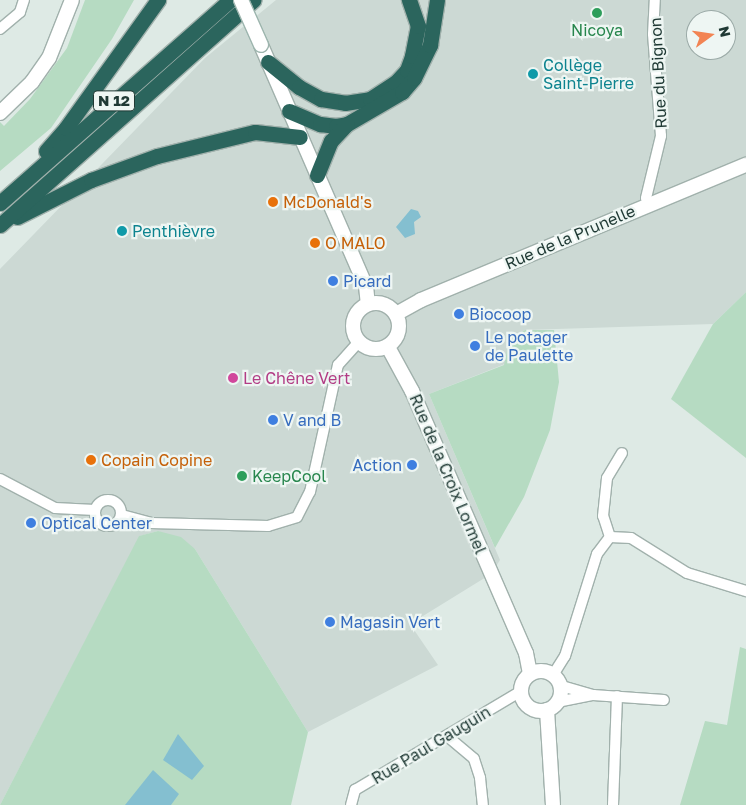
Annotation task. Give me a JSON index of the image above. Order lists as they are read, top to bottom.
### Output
{
  "streets": {
    "highway": ["N 12"],
    "street": [
      "Rue du Bignon",
      "Rue de la Prunelle",
      "Rue de la Croix Lormel",
      "Rue Paul Gauguin"
    ]
  },
  "crossings": [
    ["Rue du Bignon", "Rue de la Prunelle"],
    ["Rue de la Prunelle", "Rue de la Croix Lormel"],
    ["Rue de la Croix Lormel", "Rue Paul Gauguin"]
  ],
  "places": [
    "Nicoya",
    "Collège Saint-Pierre",
    "McDonald's",
    "Penthièvre",
    "O MALO",
    "Picard",
    "Biocoop",
    "Le potager de Paulette",
    "Le Chêne Vert",
    "V and B",
    "Copain Copine",
    "Action",
    "KeepCool",
    "Optical Center",
    "Magasin Vert"
  ],
  "north": "right"
}
